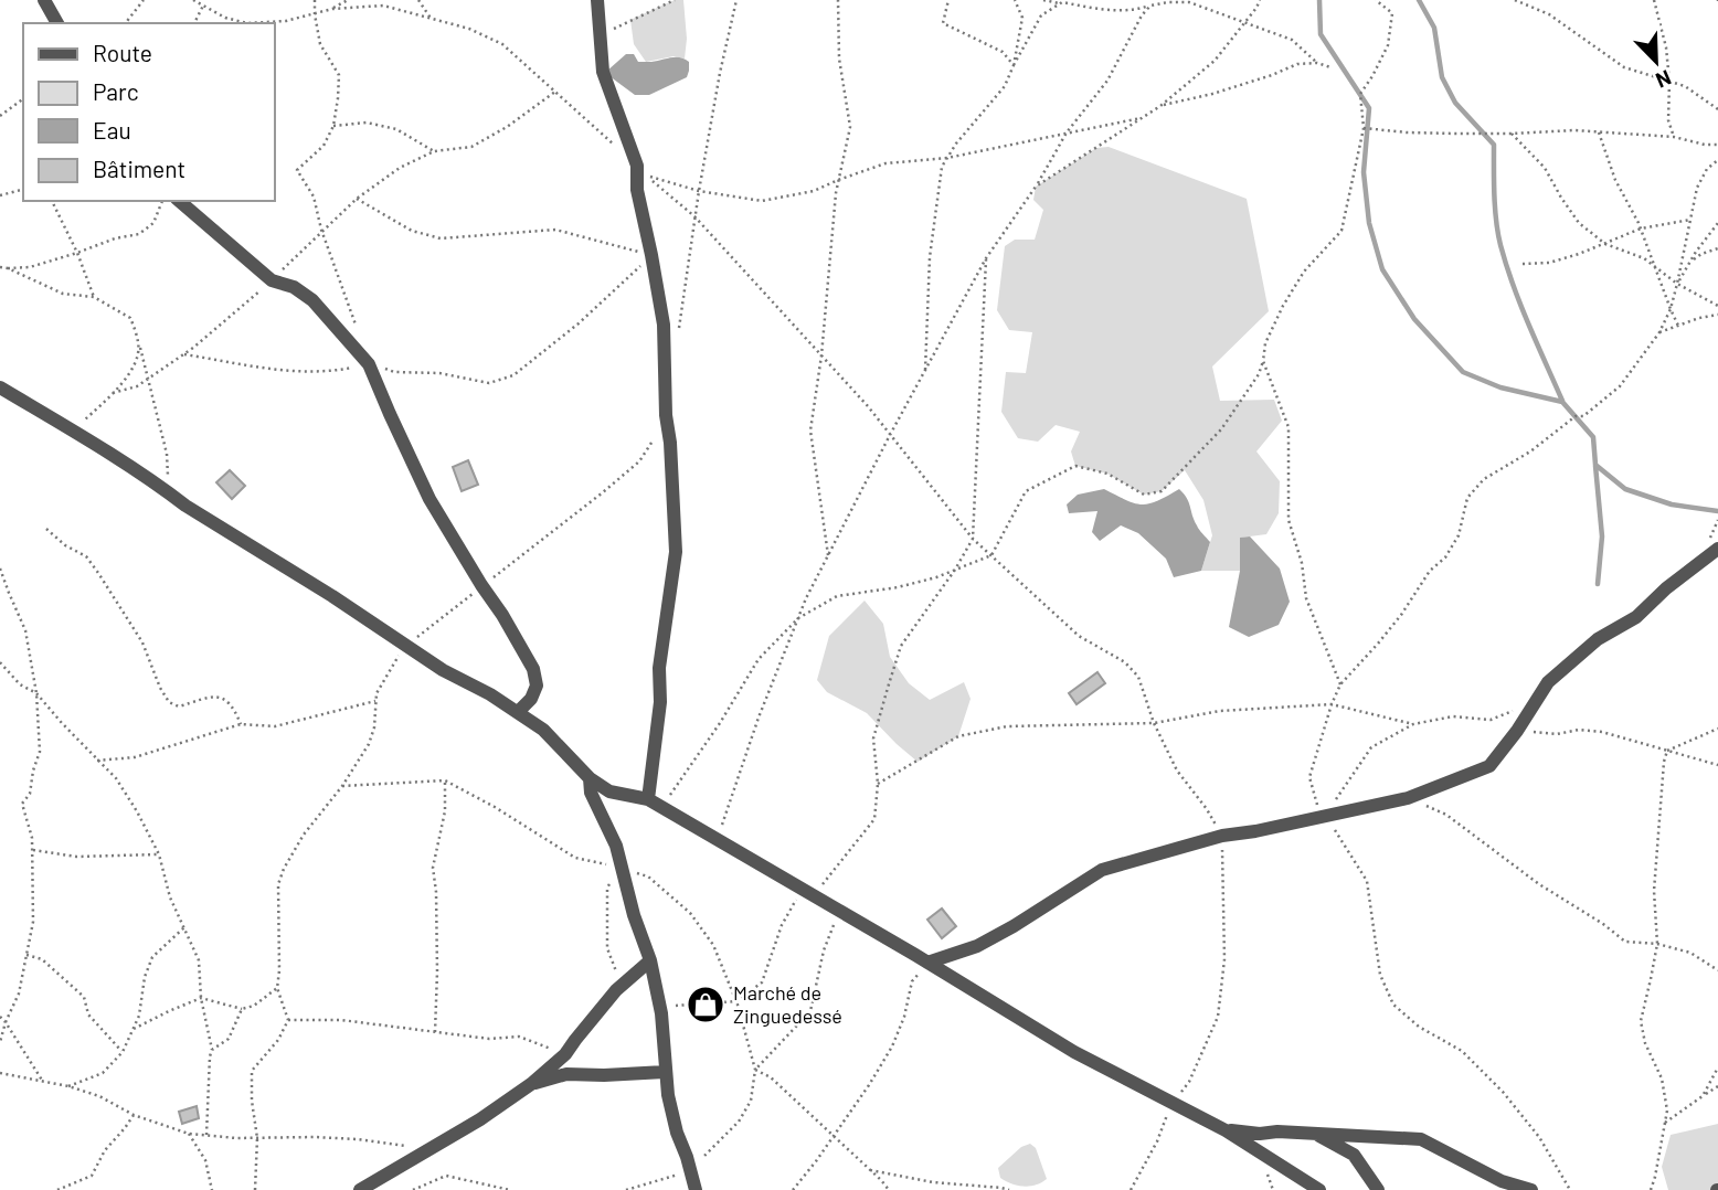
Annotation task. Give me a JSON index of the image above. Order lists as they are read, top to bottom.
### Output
{
  "places": {
    "shop": ["Marché de Zinguedessé"]
  },
  "legend": [
    "Route",
    "Parc",
    "Eau",
    "Bâtiment"
  ],
  "north": "bottom right"
}
